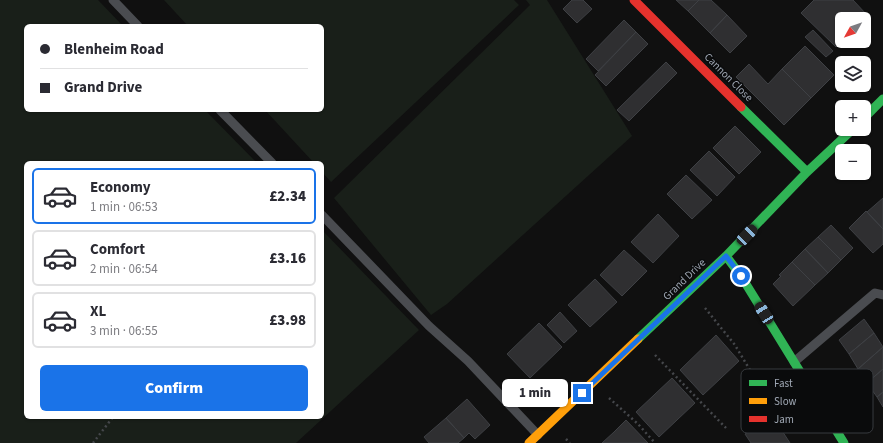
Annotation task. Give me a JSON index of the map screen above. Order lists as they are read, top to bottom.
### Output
{
  "streets": {
    "main road": ["Cannon Close", "Grand Drive"]
  },
  "crossings": [
    ["Cannon Close", "Grand Drive"]
  ],
  "legend": ["Fast", "Slow", "Jam"],
  "north": "bottom left",
  "page": {
    "map_buttons": ["+", "−"],
    "banner": ["Blenheim Road", "Grand Drive"],
    "list": [
      {
        "name": "Economy",
        "note": "1 min · 06:53",
        "value": "£2.34"
      },
      {
        "name": "Comfort",
        "note": "2 min · 06:54",
        "value": "£3.16"
      },
      {
        "name": "XL",
        "note": "3 min · 06:55",
        "value": "£3.98"
      }
    ],
    "buttons": "Confirm",
    "bubble": "1 min"
  }
}
